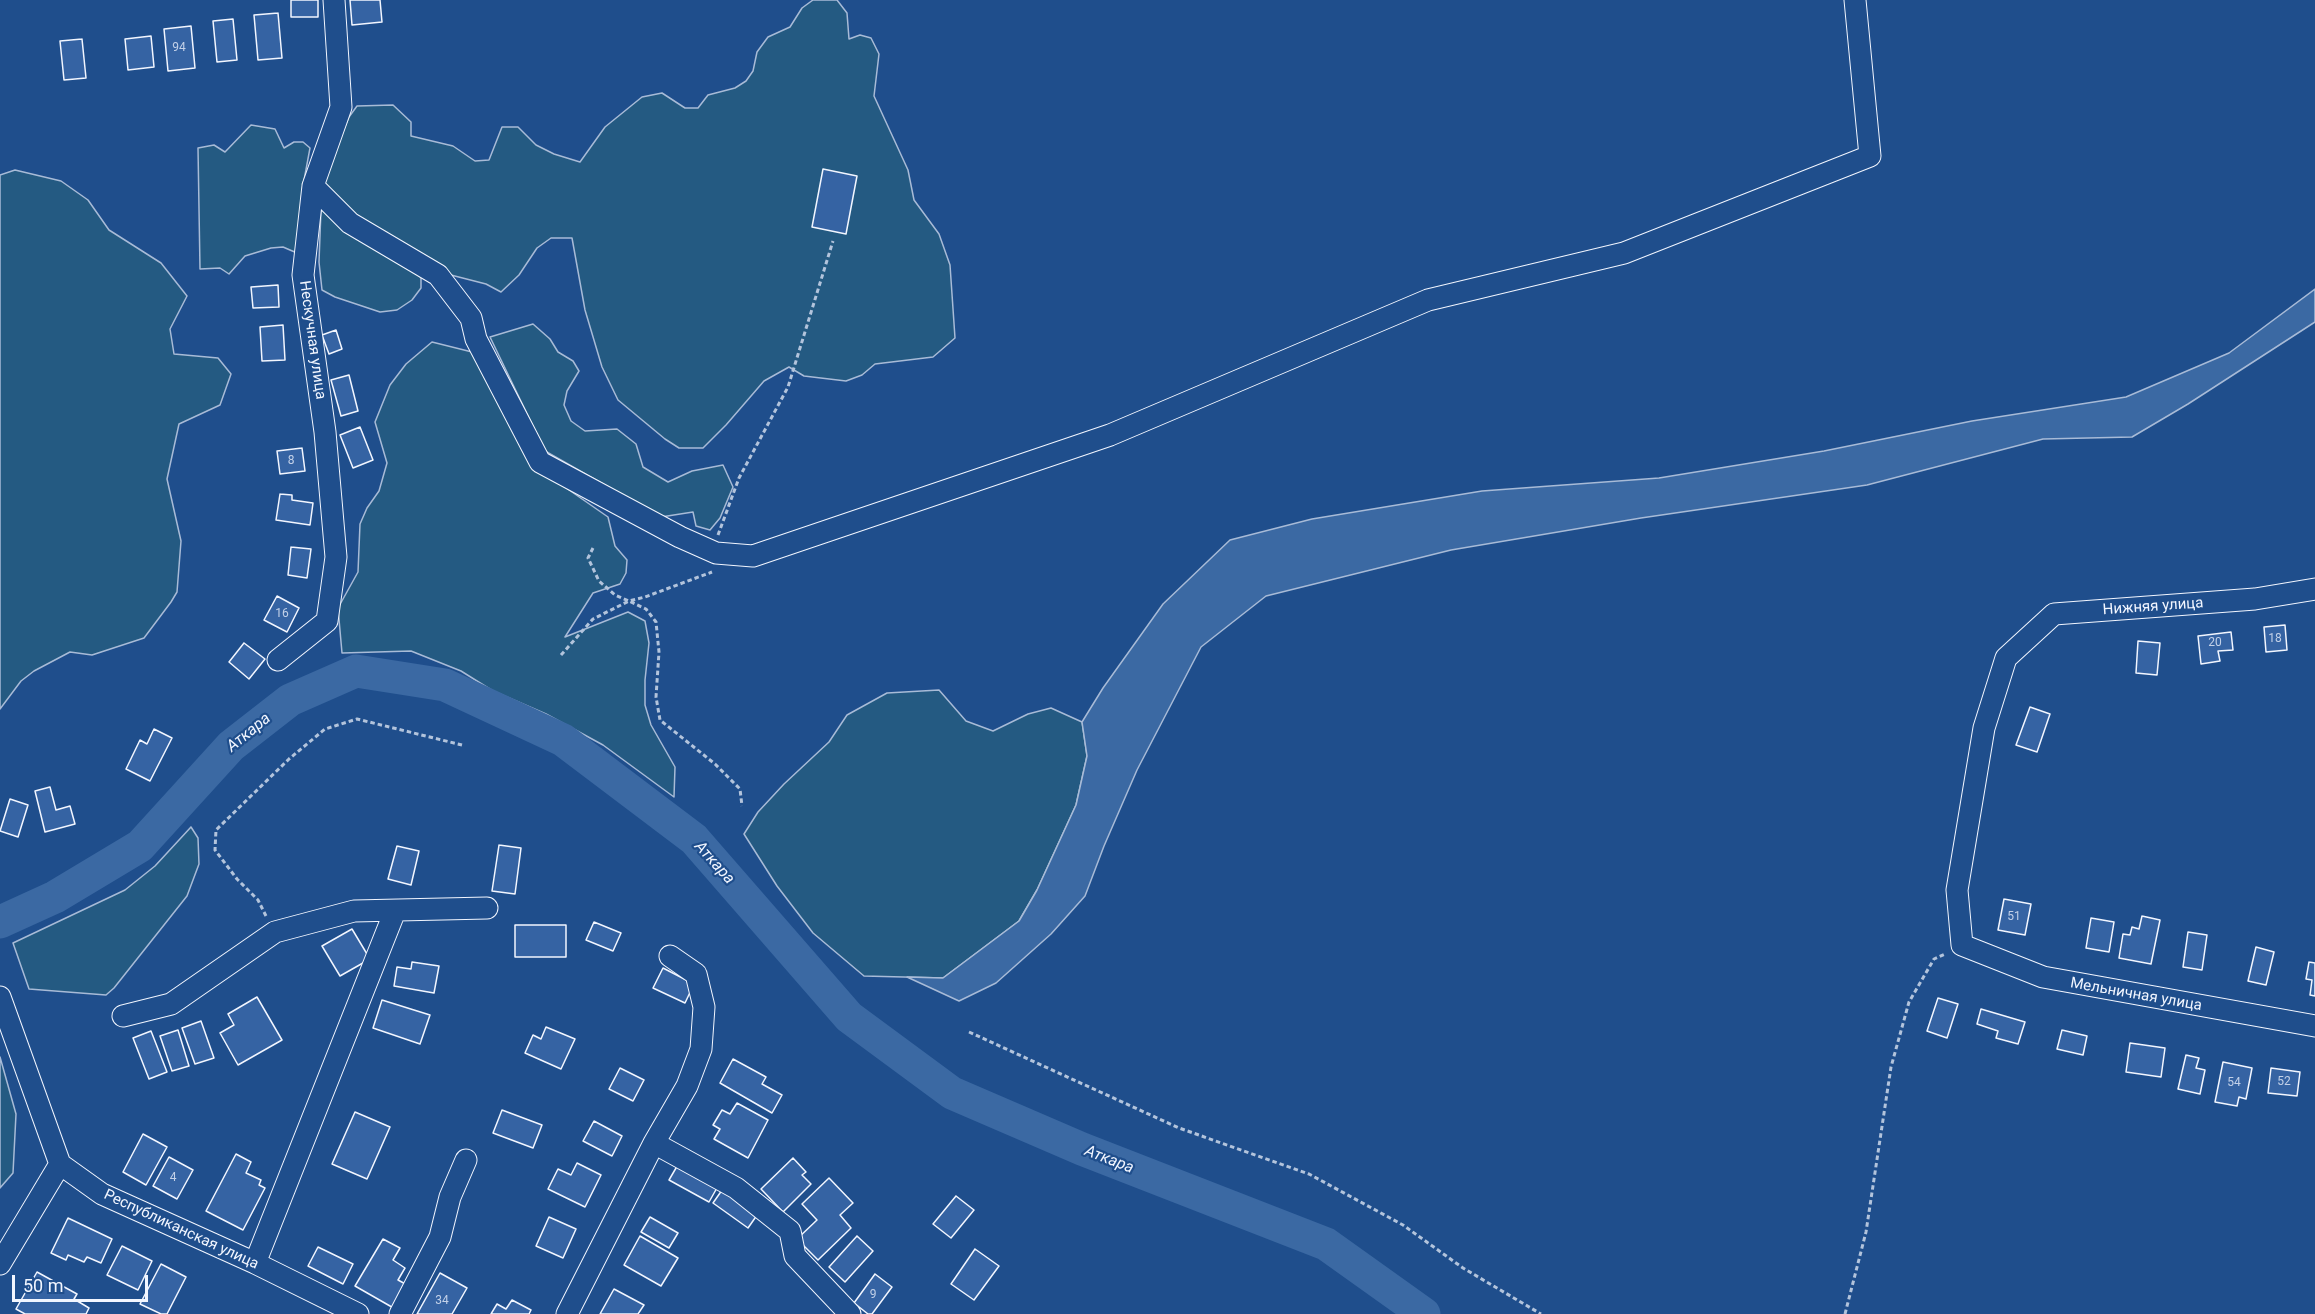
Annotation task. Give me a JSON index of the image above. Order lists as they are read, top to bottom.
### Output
{
  "streets": {
    "street": [
      "Нескучная улица",
      "Нижняя улица",
      "Мельничная улица",
      "Республиканская улица"
    ]
  },
  "crossings": [
    ["Нижняя улица", "Мельничная улица"]
  ],
  "water": ["Аткара"],
  "house_numbers": [
    "94",
    "8",
    "16",
    "18",
    "20",
    "51",
    "52",
    "54",
    "4",
    "9",
    "34"
  ],
  "scale_bar": "50 m"
}
